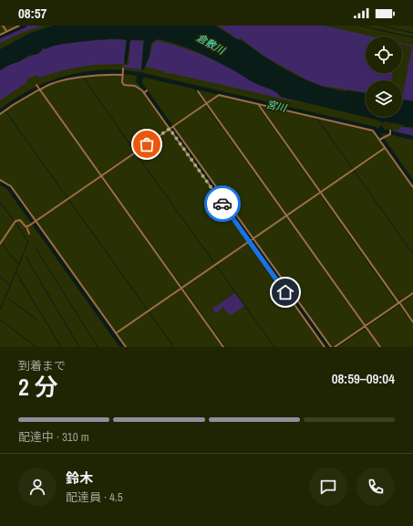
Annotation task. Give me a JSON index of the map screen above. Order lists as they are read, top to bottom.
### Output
{
  "water": ["倉敷川", "宮川"],
  "page": {
    "status": "08:57",
    "heading": ["2 分", "到着まで", "08:59–09:04"],
    "panel": ["鈴木", "配達員 · 4.5"],
    "bar": "配達中 · 310 m"
  }
}
